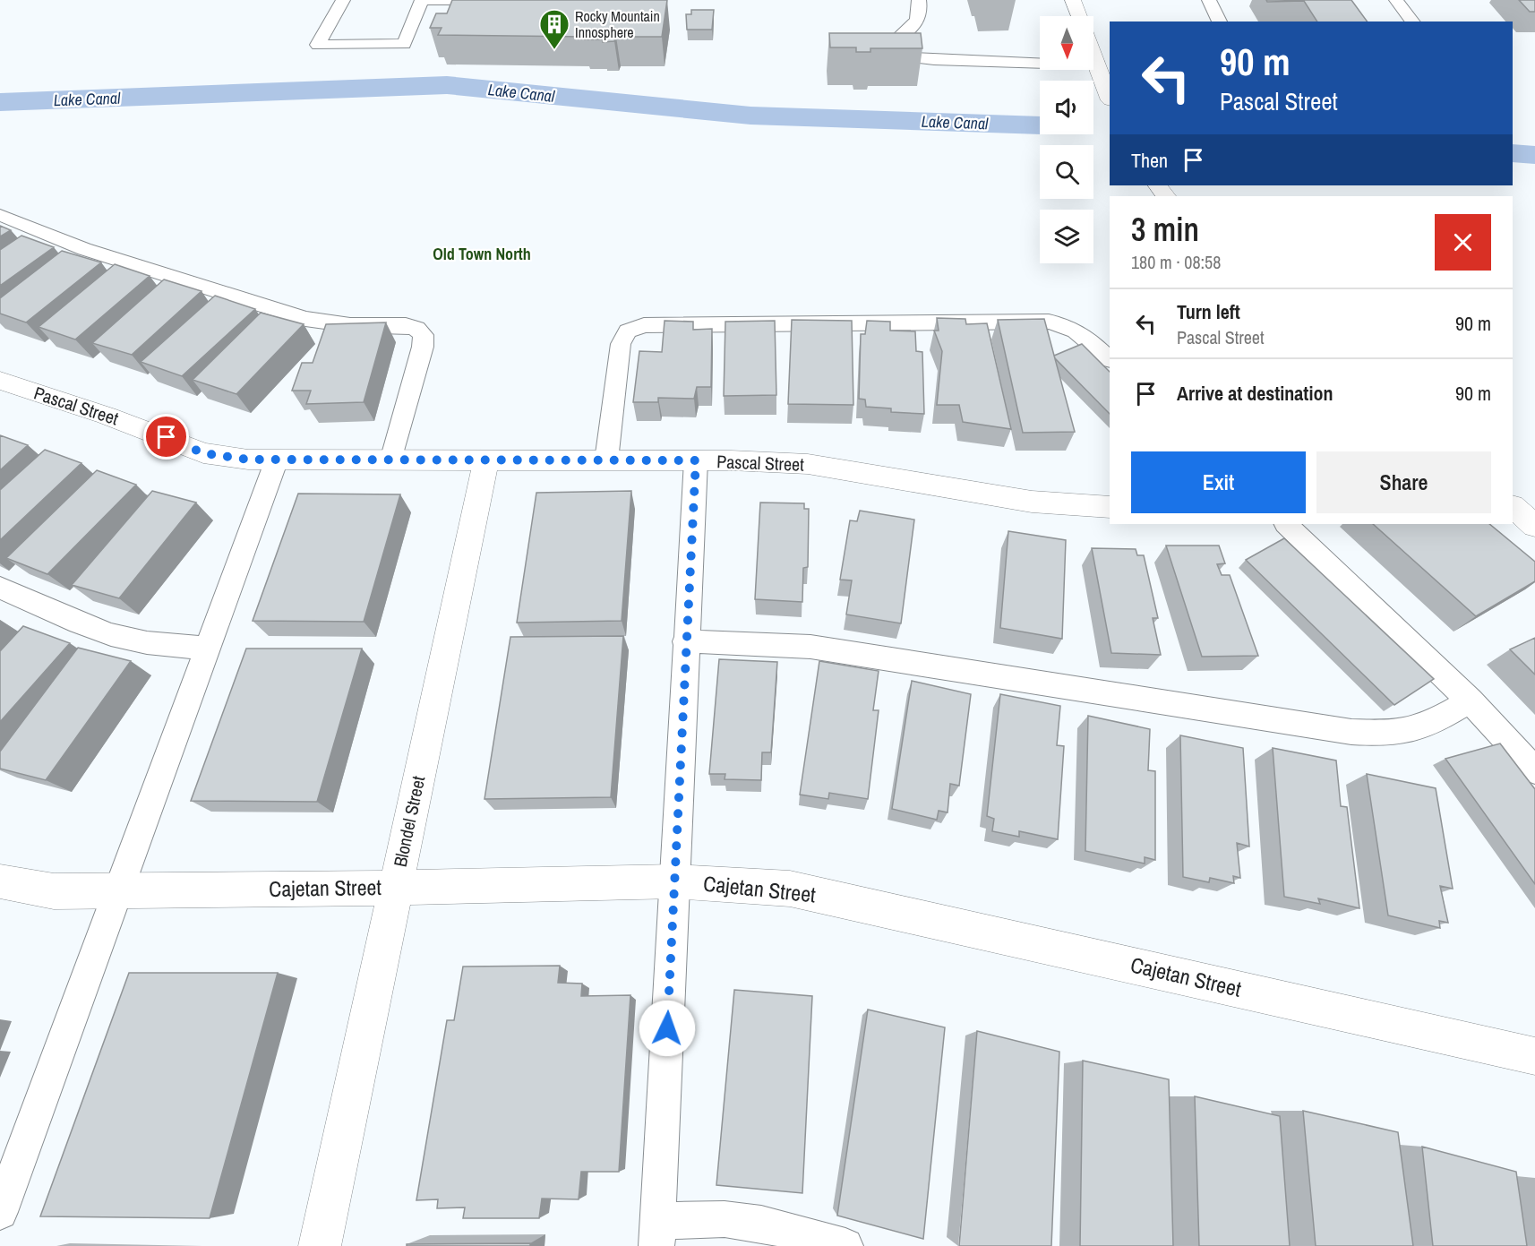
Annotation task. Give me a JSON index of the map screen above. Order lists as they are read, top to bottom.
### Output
{
  "streets": {
    "street": ["Pascal Street", "Blondel Street", "Cajetan Street"]
  },
  "crossings": [
    ["Pascal Street", "Blondel Street"],
    ["Blondel Street", "Cajetan Street"]
  ],
  "districts": ["Old Town North"],
  "water": ["Lake Canal"],
  "places": {
    "building": ["Rocky Mountain Innosphere"]
  },
  "north": "bottom",
  "page": {
    "turn": ["90 m", "Pascal Street"],
    "then": "Then",
    "heading": ["3 min", "180 m · 08:58"],
    "list": [
      {
        "name": "Turn left",
        "note": "Pascal Street",
        "value": "90 m"
      },
      {
        "name": "Arrive at destination",
        "value": "90 m"
      }
    ],
    "buttons": ["Exit", "Share"]
  }
}
